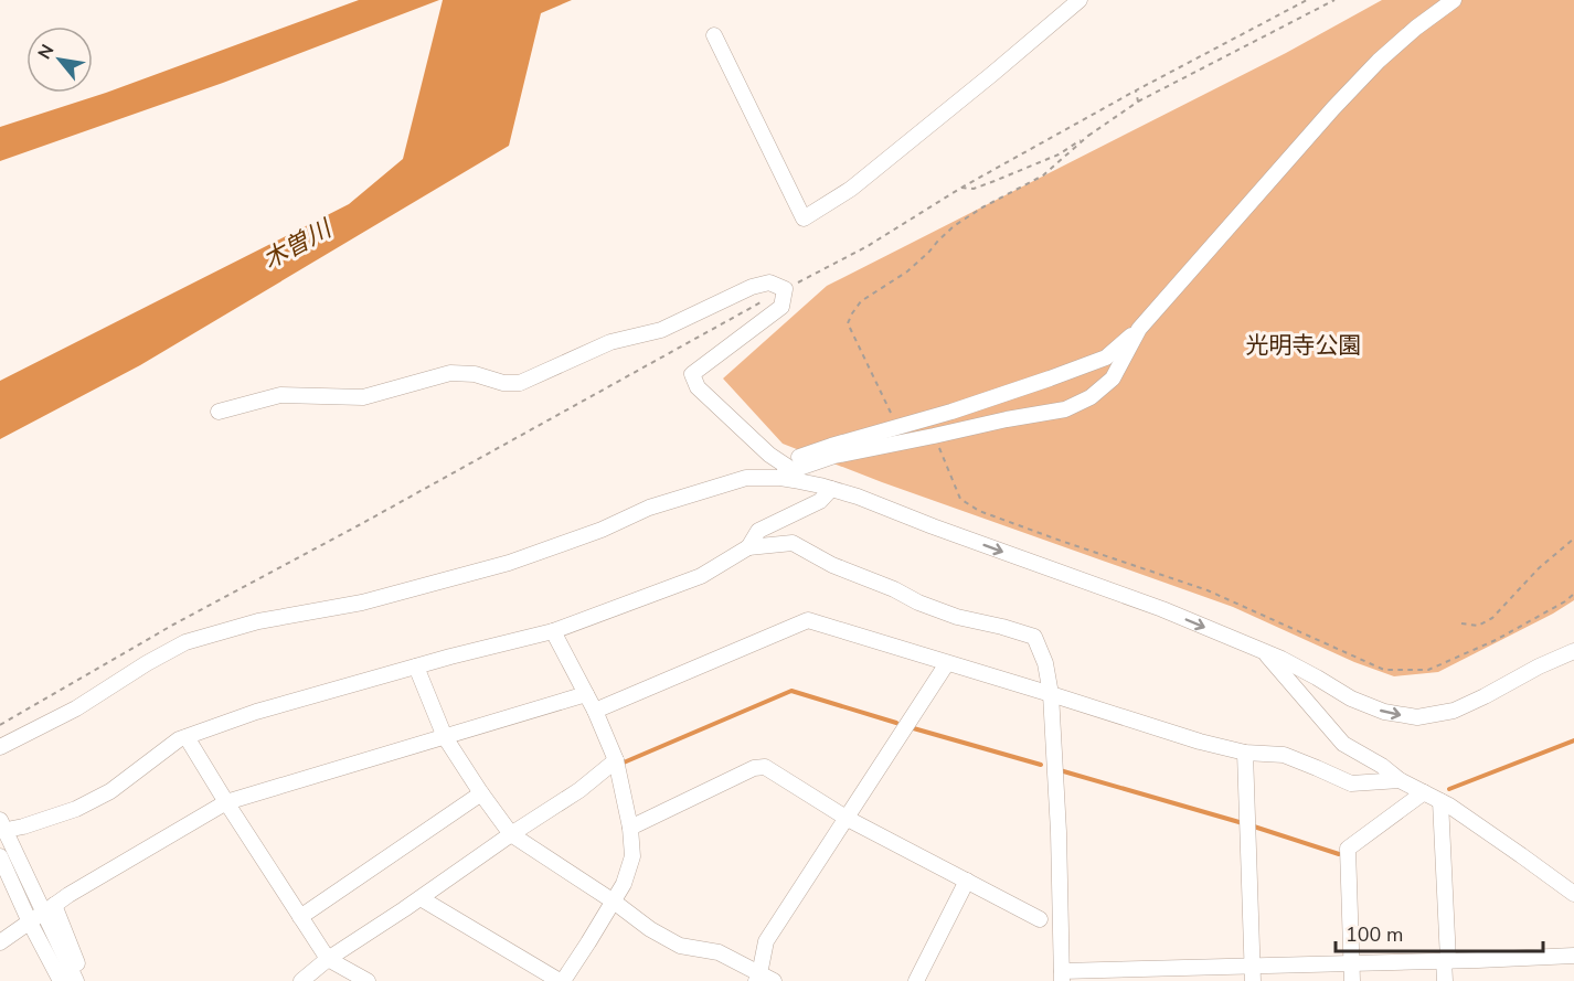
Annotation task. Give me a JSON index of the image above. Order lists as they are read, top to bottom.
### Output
{
  "water": ["木曽川"],
  "parks": ["光明寺公園"],
  "scale_bar": "100 m",
  "north": "top left"
}
